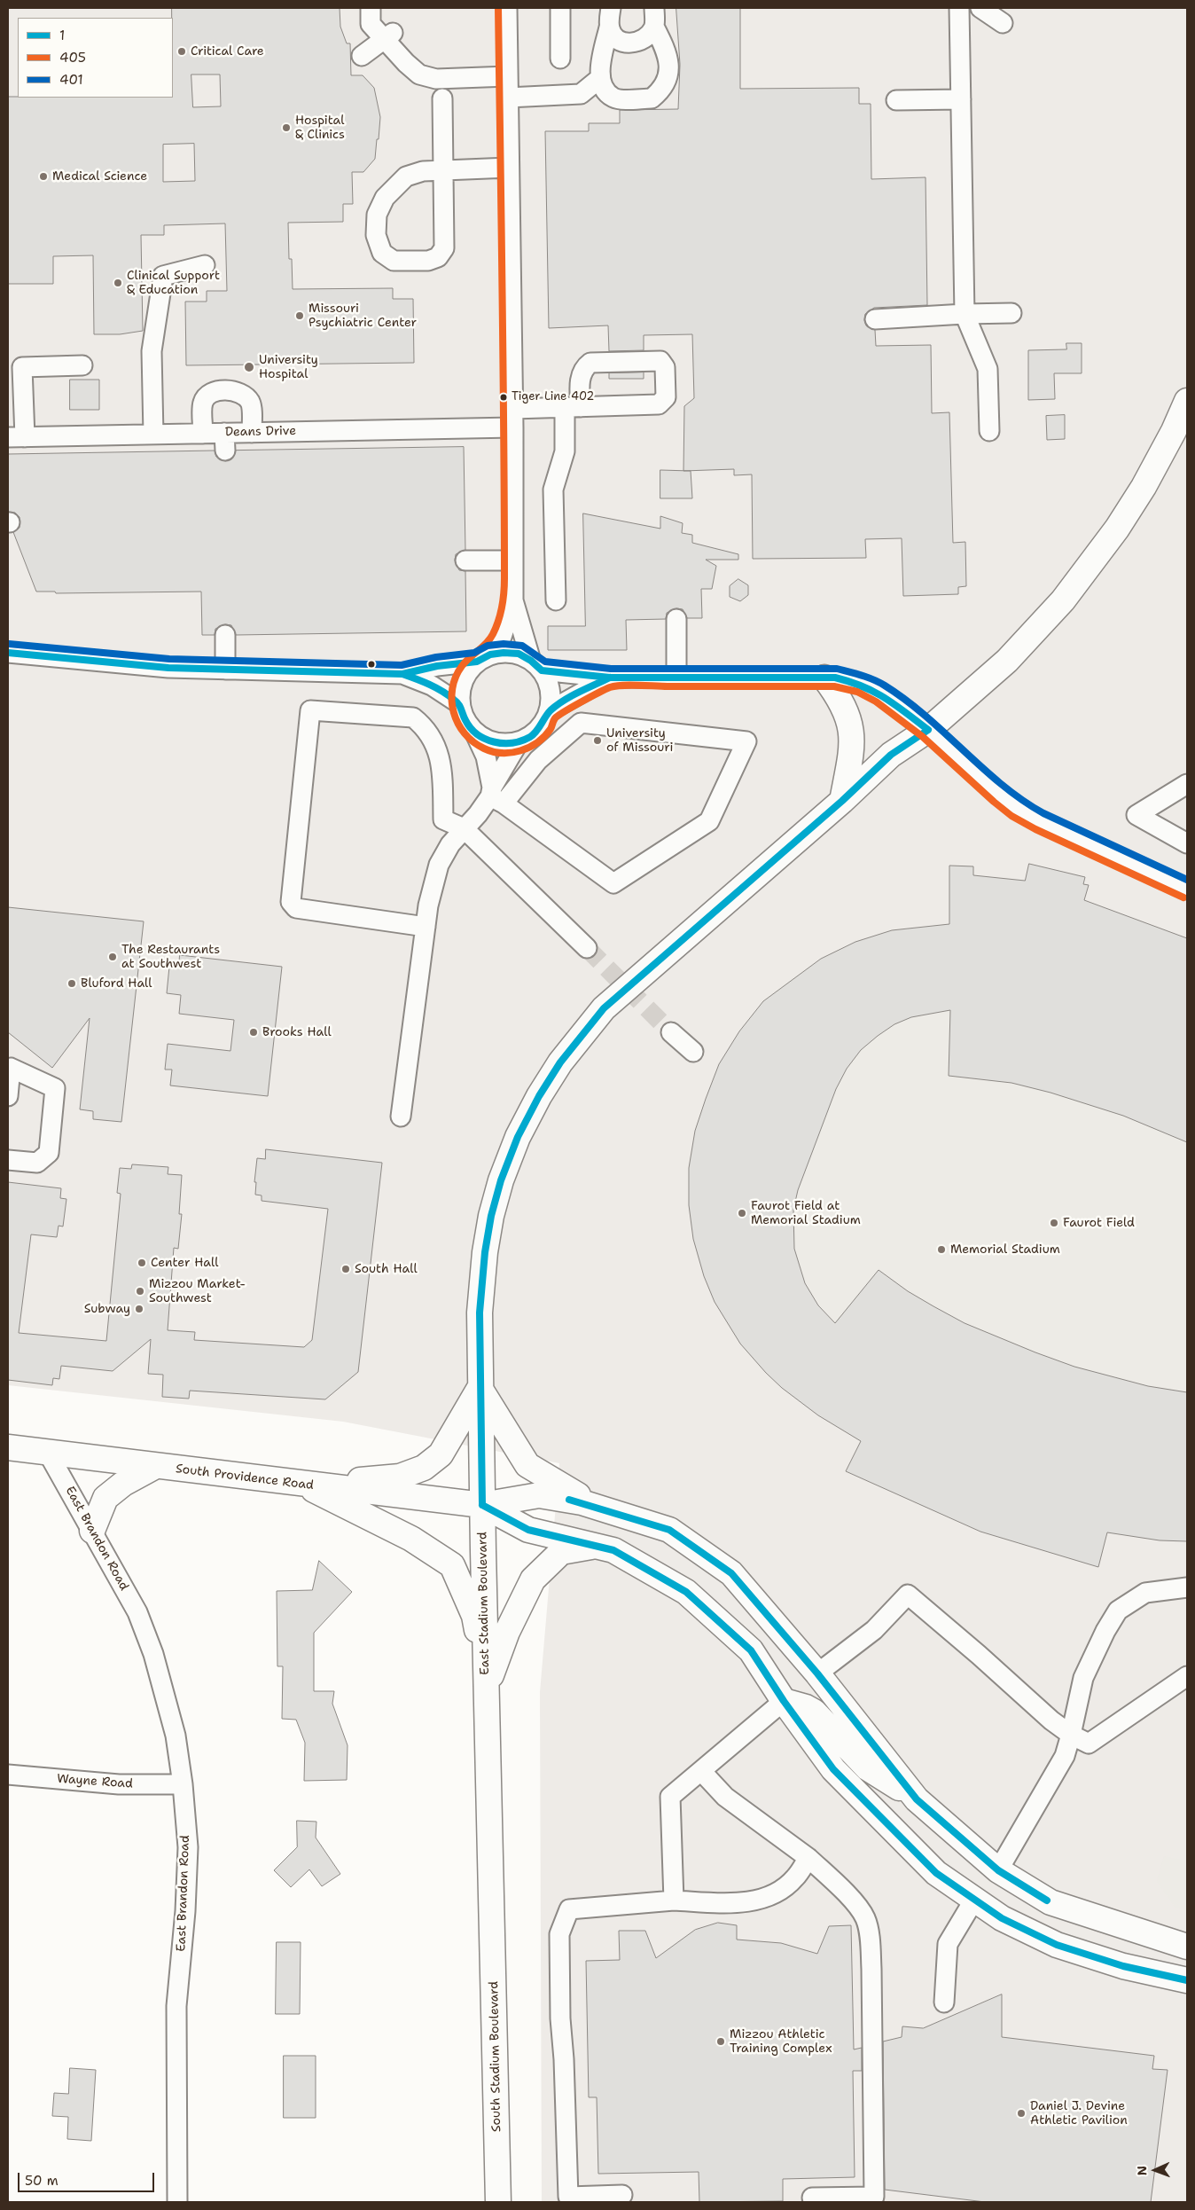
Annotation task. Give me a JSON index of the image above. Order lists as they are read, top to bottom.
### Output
{
  "streets": {
    "main road": ["South Providence Road", "East Stadium Boulevard", "South Stadium Boulevard"],
    "street": ["Deans Drive", "East Brandon Road", "Wayne Road"]
  },
  "crossings": [
    ["South Providence Road", "East Brandon Road"],
    ["South Providence Road", "East Stadium Boulevard"],
    ["East Brandon Road", "Wayne Road"],
    ["East Stadium Boulevard", "South Stadium Boulevard"]
  ],
  "places": [
    "Critical Care",
    "Hospital & Clinics",
    "Medical Science",
    "Clinical Support & Education",
    "Missouri Psychiatric Center",
    "University Hospital",
    "Tiger Line 402",
    "University of Missouri",
    "The Restaurants at Southwest",
    "Bluford Hall",
    "Brooks Hall",
    "Faurot Field at Memorial Stadium",
    "Faurot Field",
    "Memorial Stadium",
    "Center Hall",
    "South Hall",
    "Mizzou Market- Southwest",
    "Subway",
    "Mizzou Athletic Training Complex",
    "Daniel J. Devine Athletic Pavilion"
  ],
  "lines": ["transit line 405", "transit line 401", "transit line 1"],
  "legend": ["1", "405", "401"],
  "scale_bar": "50 m",
  "north": "left"
}
